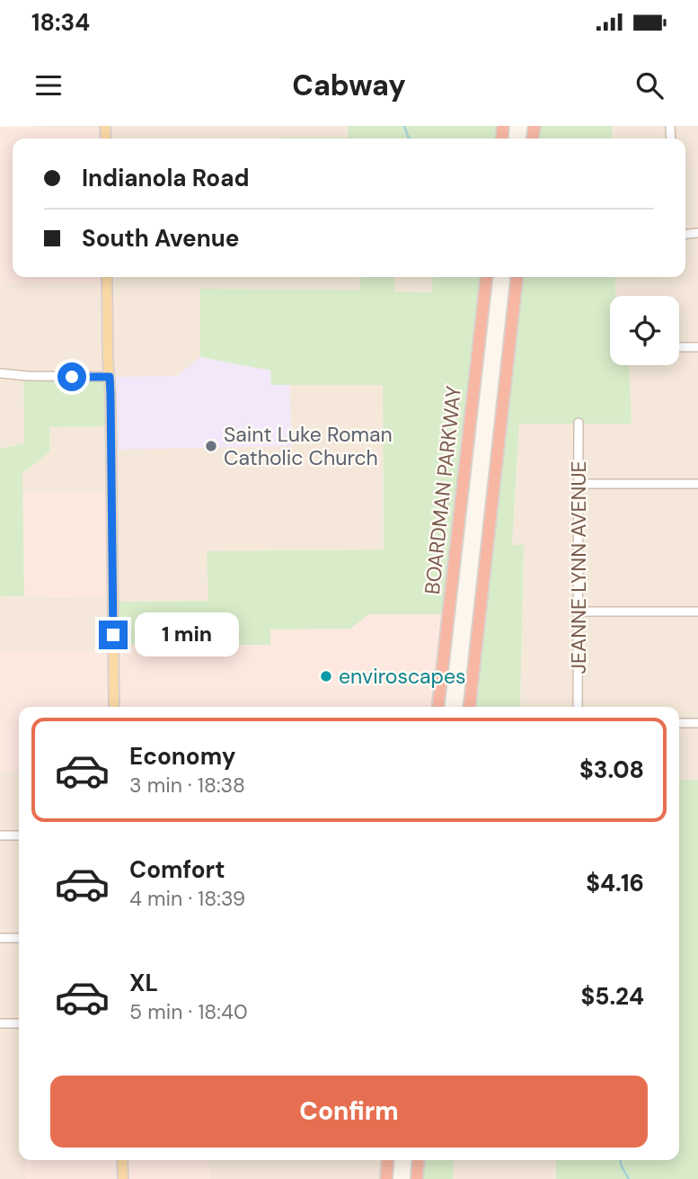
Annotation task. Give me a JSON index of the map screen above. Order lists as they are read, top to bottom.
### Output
{
  "streets": {
    "highway": ["BOARDMAN PARKWAY"],
    "street": ["JEANNE LYNN AVENUE"]
  },
  "places": ["Saint Luke Roman Catholic Church", "enviroscapes"],
  "page": {
    "status": "18:34",
    "header": "Cabway",
    "banner": ["Indianola Road", "South Avenue"],
    "bubble": "1 min",
    "list": [
      {
        "name": "Economy",
        "note": "3 min · 18:38",
        "value": "$3.08"
      },
      {
        "name": "Comfort",
        "note": "4 min · 18:39",
        "value": "$4.16"
      },
      {
        "name": "XL",
        "note": "5 min · 18:40",
        "value": "$5.24"
      }
    ],
    "buttons": "Confirm"
  }
}
